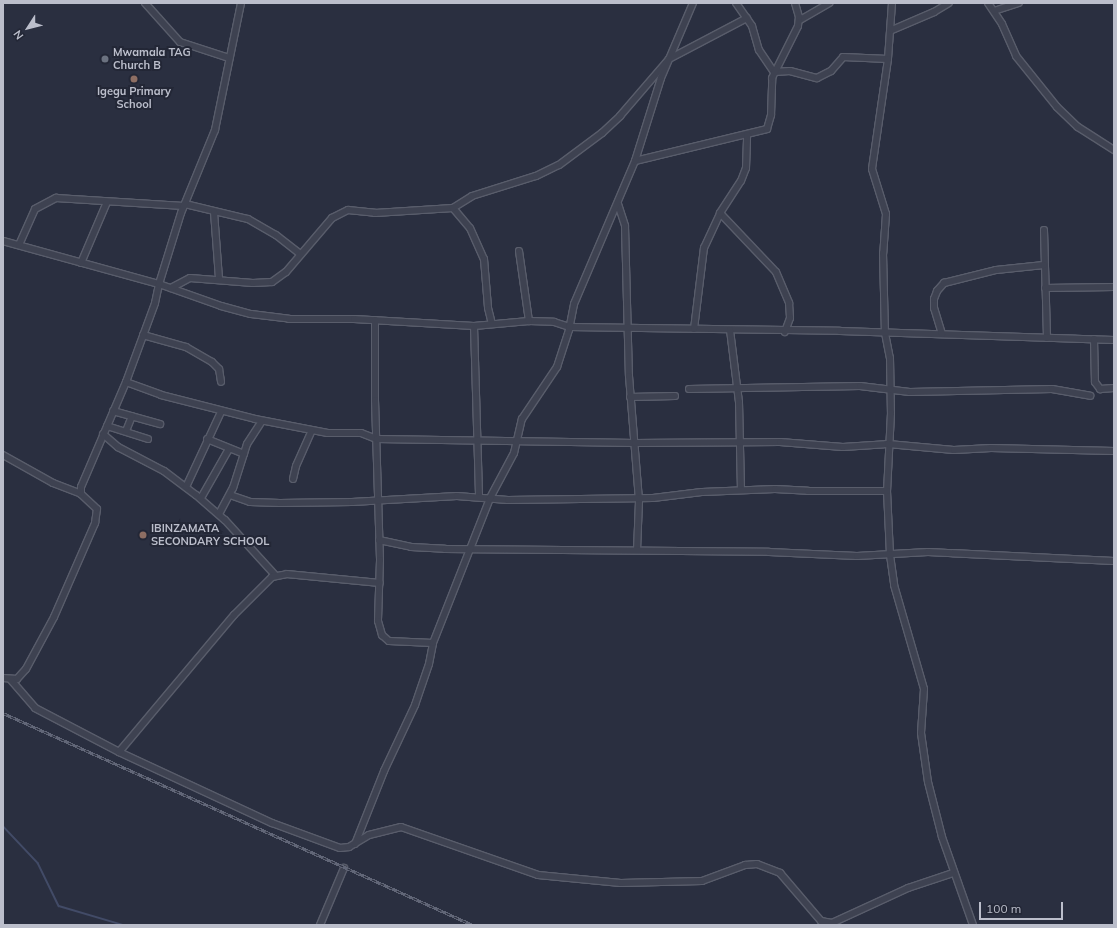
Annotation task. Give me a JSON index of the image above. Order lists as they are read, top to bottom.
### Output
{
  "places": ["Mwamala TAG Church B", "Igegu Primary School", "IBINZAMATA SECONDARY SCHOOL"],
  "scale_bar": "100 m",
  "north": "bottom left"
}
